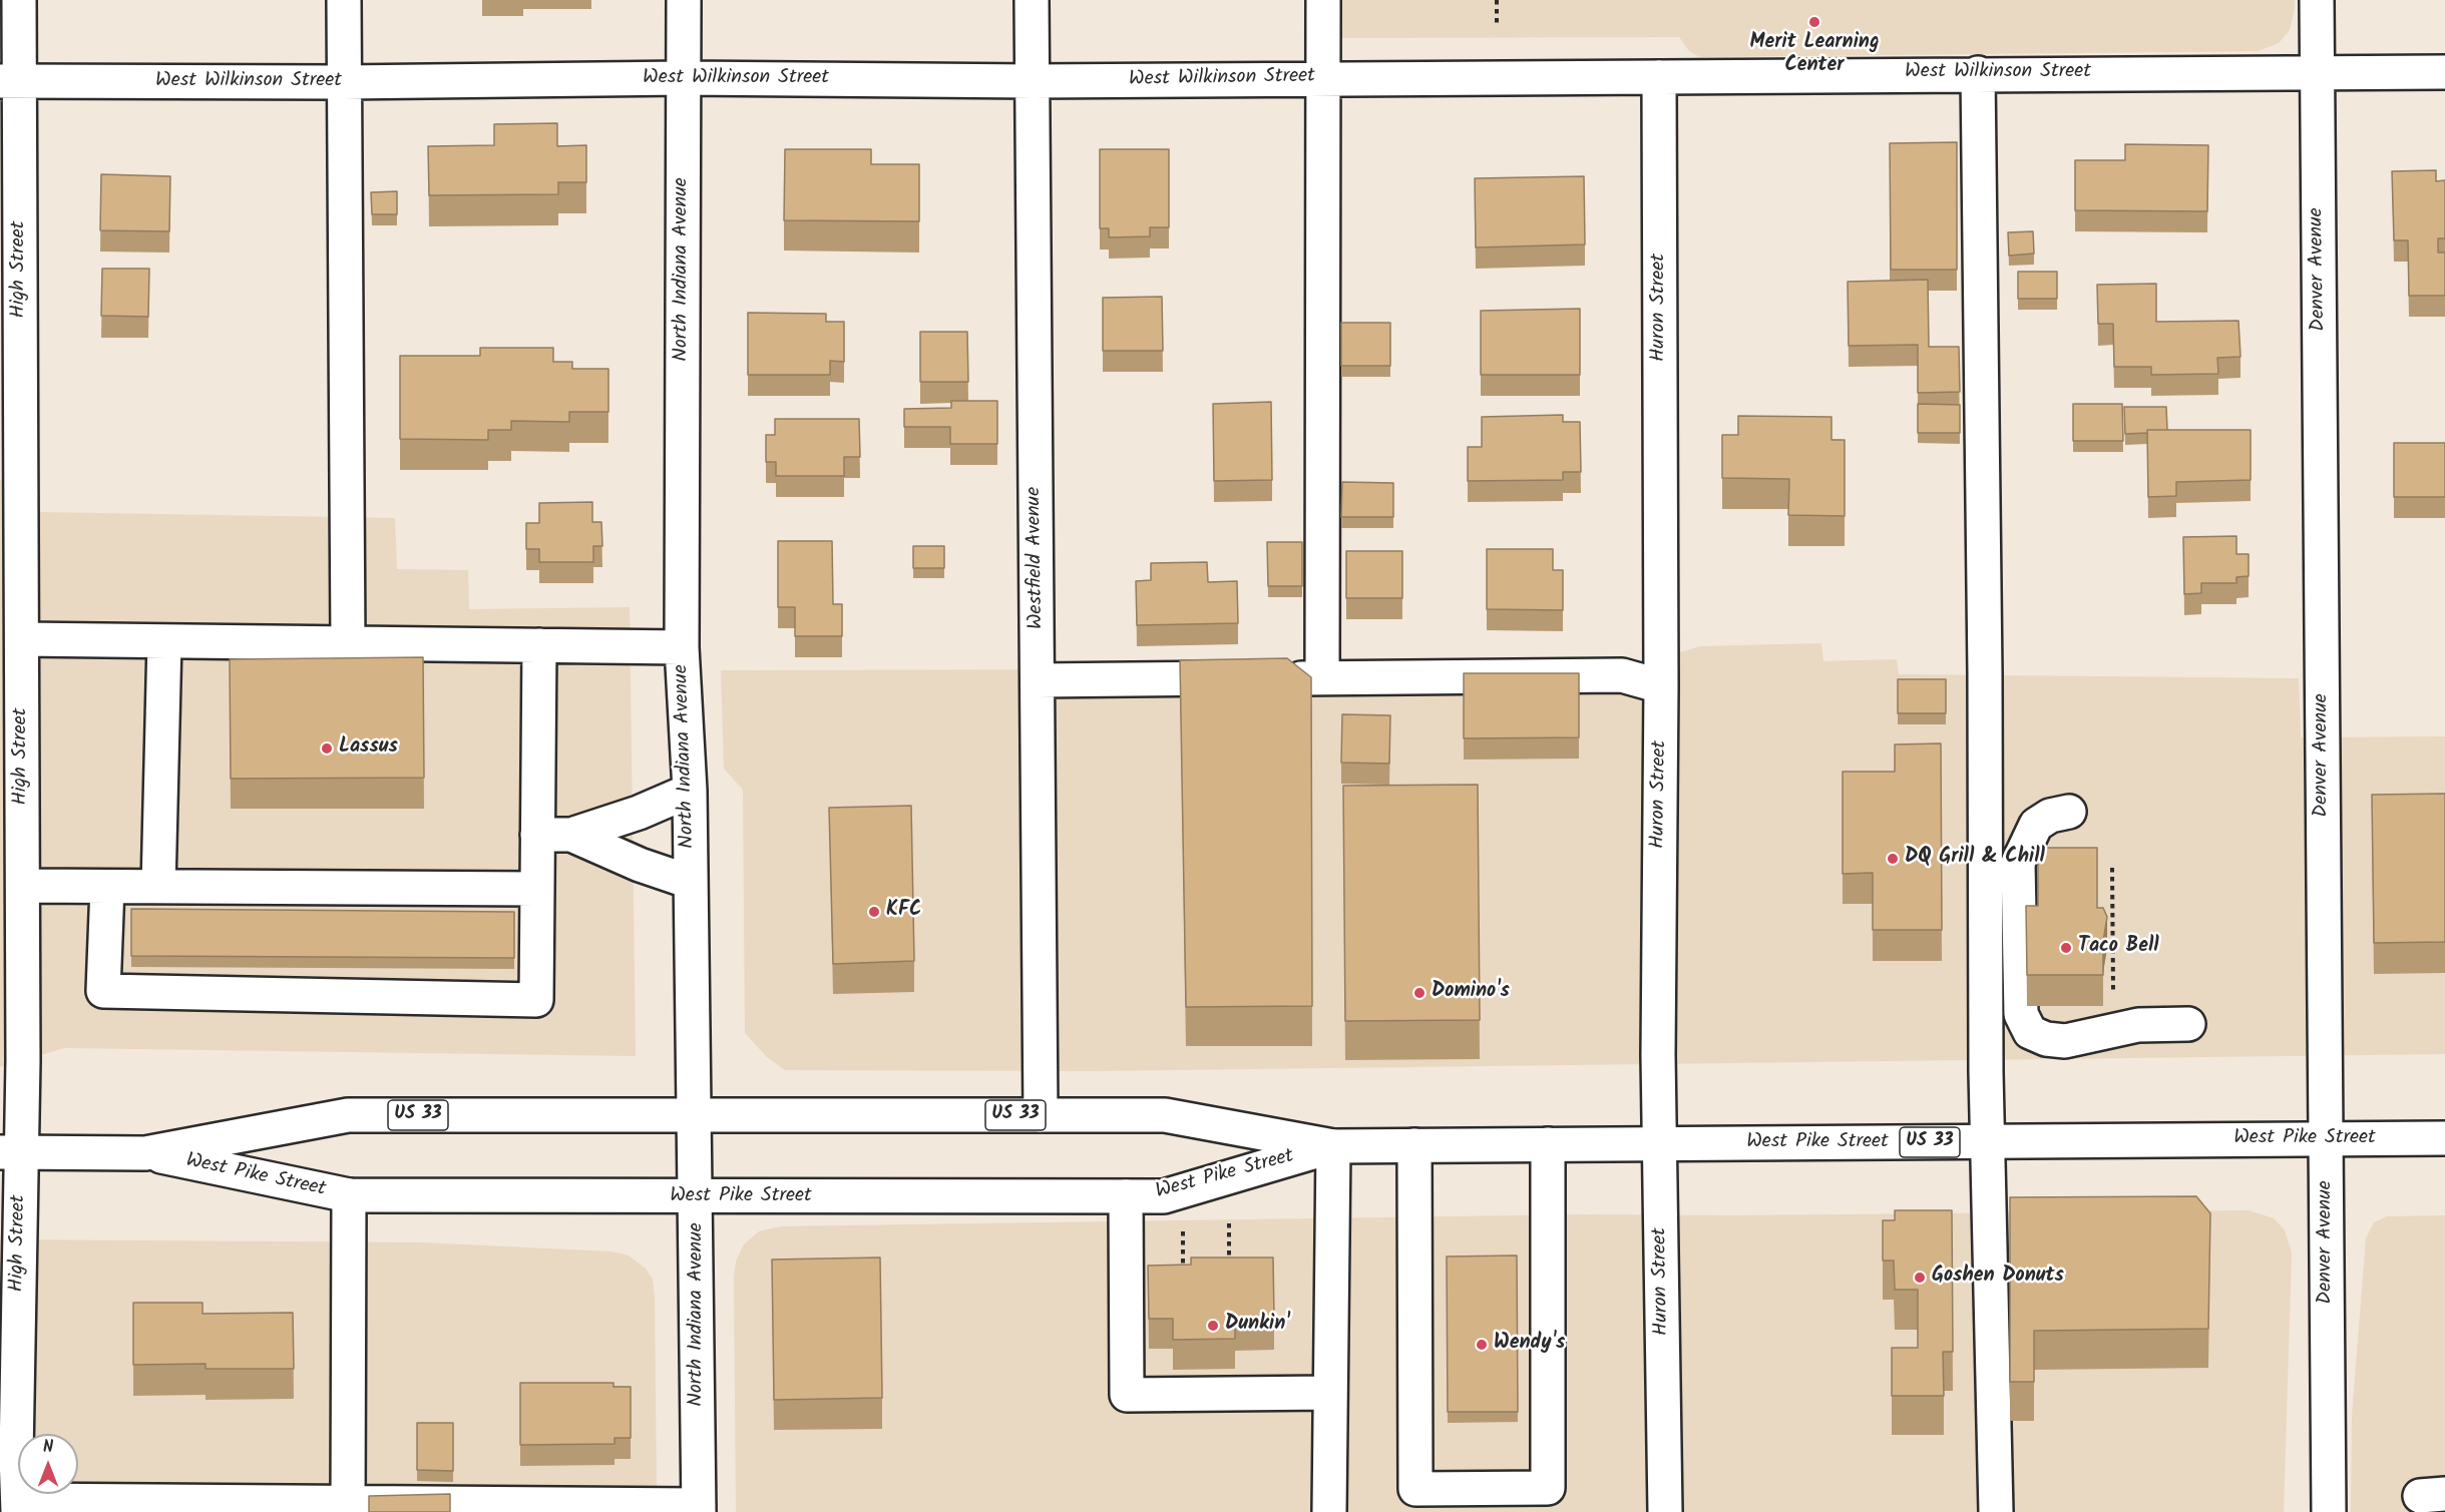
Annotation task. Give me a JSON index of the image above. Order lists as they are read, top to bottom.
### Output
{
  "streets": {
    "main road": [
      "West Wilkinson Street",
      "High Street",
      "North Indiana Avenue",
      "Denver Avenue",
      "Huron Street",
      "Westfield Avenue",
      "US 33",
      "West Pike Street"
    ]
  },
  "crossings": [
    ["West Wilkinson Street", "High Street"],
    ["West Wilkinson Street", "North Indiana Avenue"],
    ["West Wilkinson Street", "Denver Avenue"],
    ["West Wilkinson Street", "Huron Street"],
    ["West Wilkinson Street", "Westfield Avenue"],
    ["High Street", "West Pike Street"],
    ["North Indiana Avenue", "West Pike Street"],
    ["Denver Avenue", "West Pike Street"],
    ["Huron Street", "West Pike Street"],
    ["Westfield Avenue", "West Pike Street"]
  ],
  "places": [
    "Merit Learning Center",
    "Lassus",
    "DQ Grill & Chill",
    "KFC",
    "Taco Bell",
    "Domino's",
    "Goshen Donuts",
    "Dunkin'",
    "Wendy's"
  ],
  "north": "top"
}
